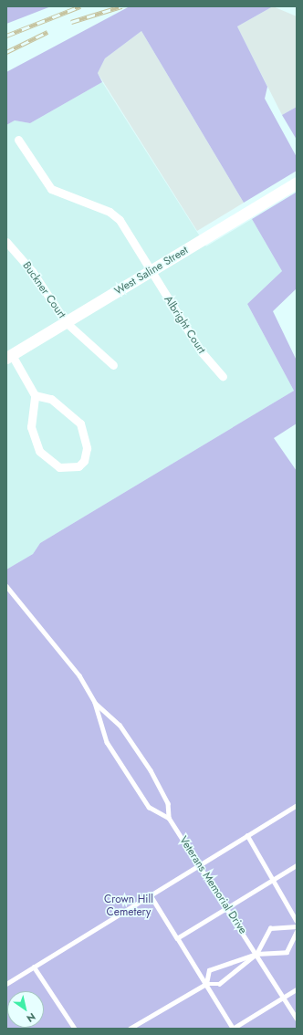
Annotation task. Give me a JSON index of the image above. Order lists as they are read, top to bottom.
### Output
{
  "streets": {
    "street": ["West Saline Street", "Buckner Court", "Albright Court"],
    "lane": ["Veterans Memorial Drive"]
  },
  "crossings": [
    ["West Saline Street", "Buckner Court"],
    ["West Saline Street", "Albright Court"]
  ],
  "parks": ["Crown Hill Cemetery"],
  "north": "bottom right"
}
